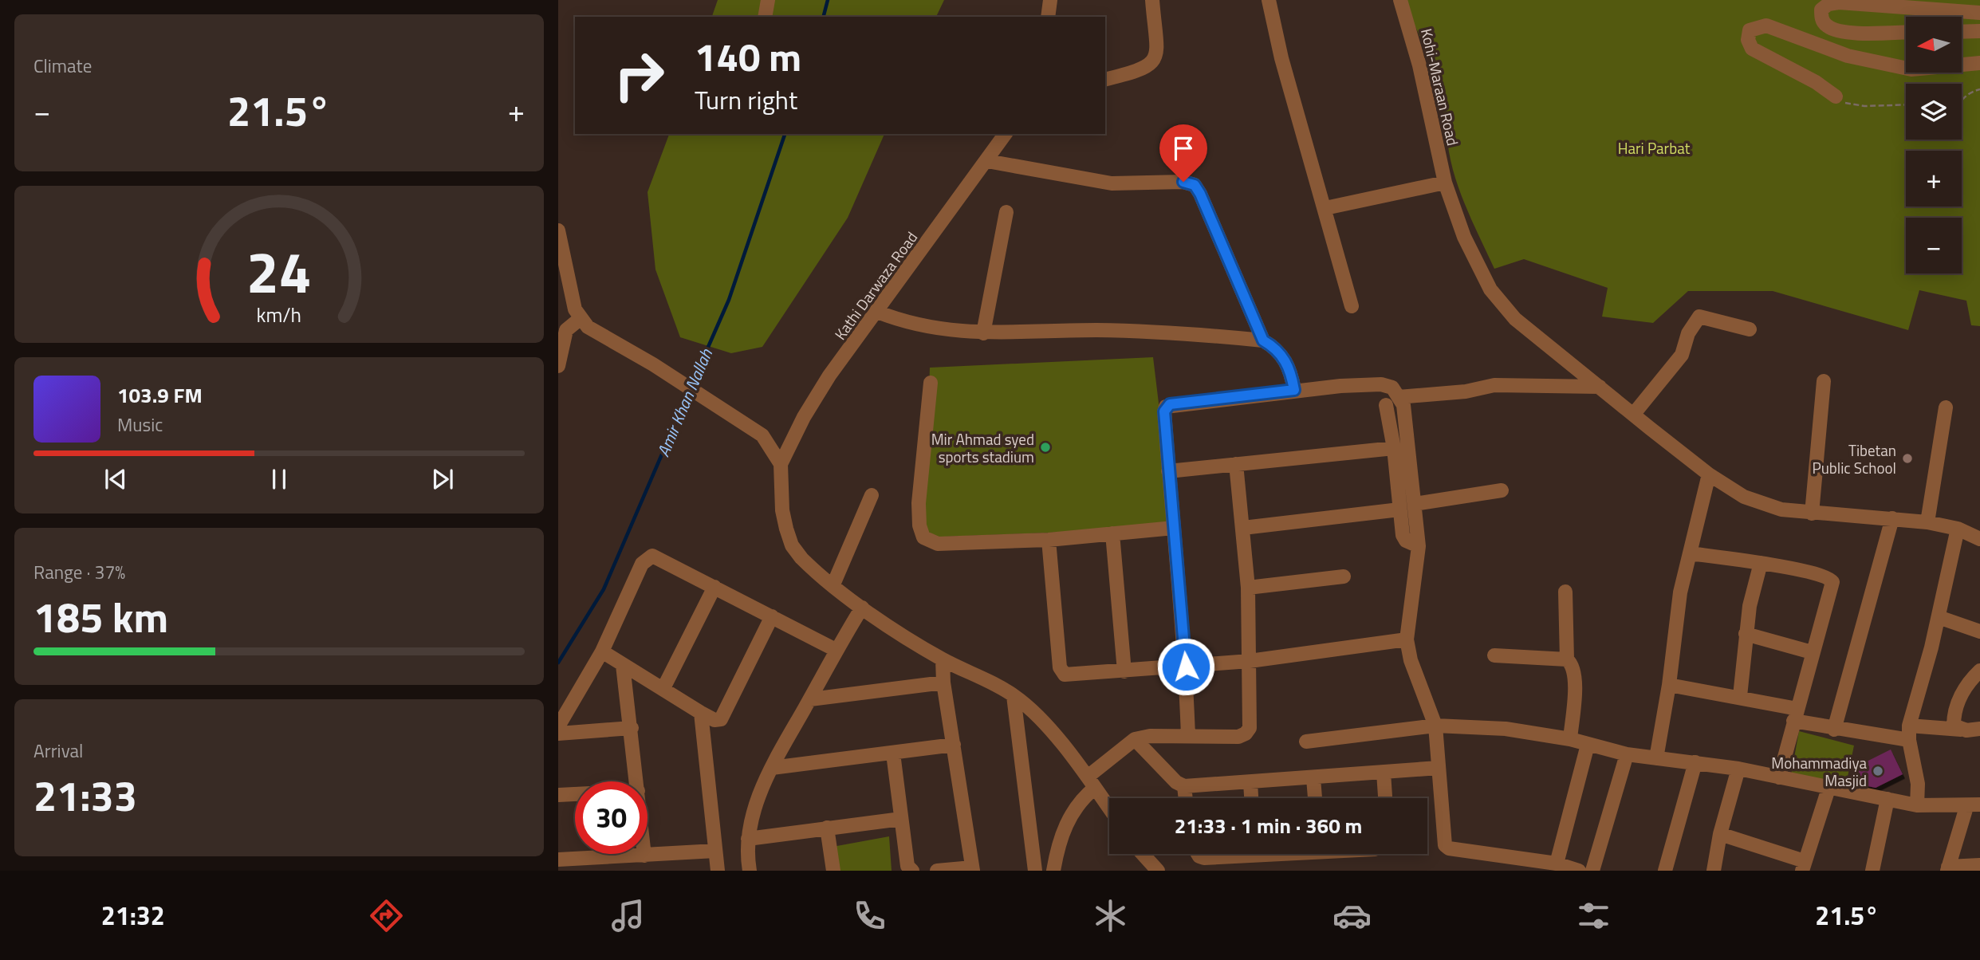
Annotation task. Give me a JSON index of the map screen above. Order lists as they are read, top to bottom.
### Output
{
  "streets": {
    "street": ["Kohi-Maraan Road", "Kathi Darwaza Road"]
  },
  "water": ["Amir Khan Nallah"],
  "parks": ["Hari Parbat"],
  "places": ["Mir Ahmad syed sports stadium", "Tibetan Public School", "Mohammadiya Masjid"],
  "north": "left",
  "page": {
    "tile": [
      "Climate",
      ["Range · 37%", "185 km"],
      ["Arrival", "21:33"]
    ],
    "map_buttons": ["+", "−"],
    "turn": ["140 m", "Turn right"],
    "heat": ["−", "21.5°", "+"],
    "song": ["103.9 FM", "Music"],
    "limit": "30",
    "trip": "21:33 · 1 min · 360 m",
    "tabs": ["21:32", "21.5°"],
    "gauge": ["24", "km/h"]
  }
}
